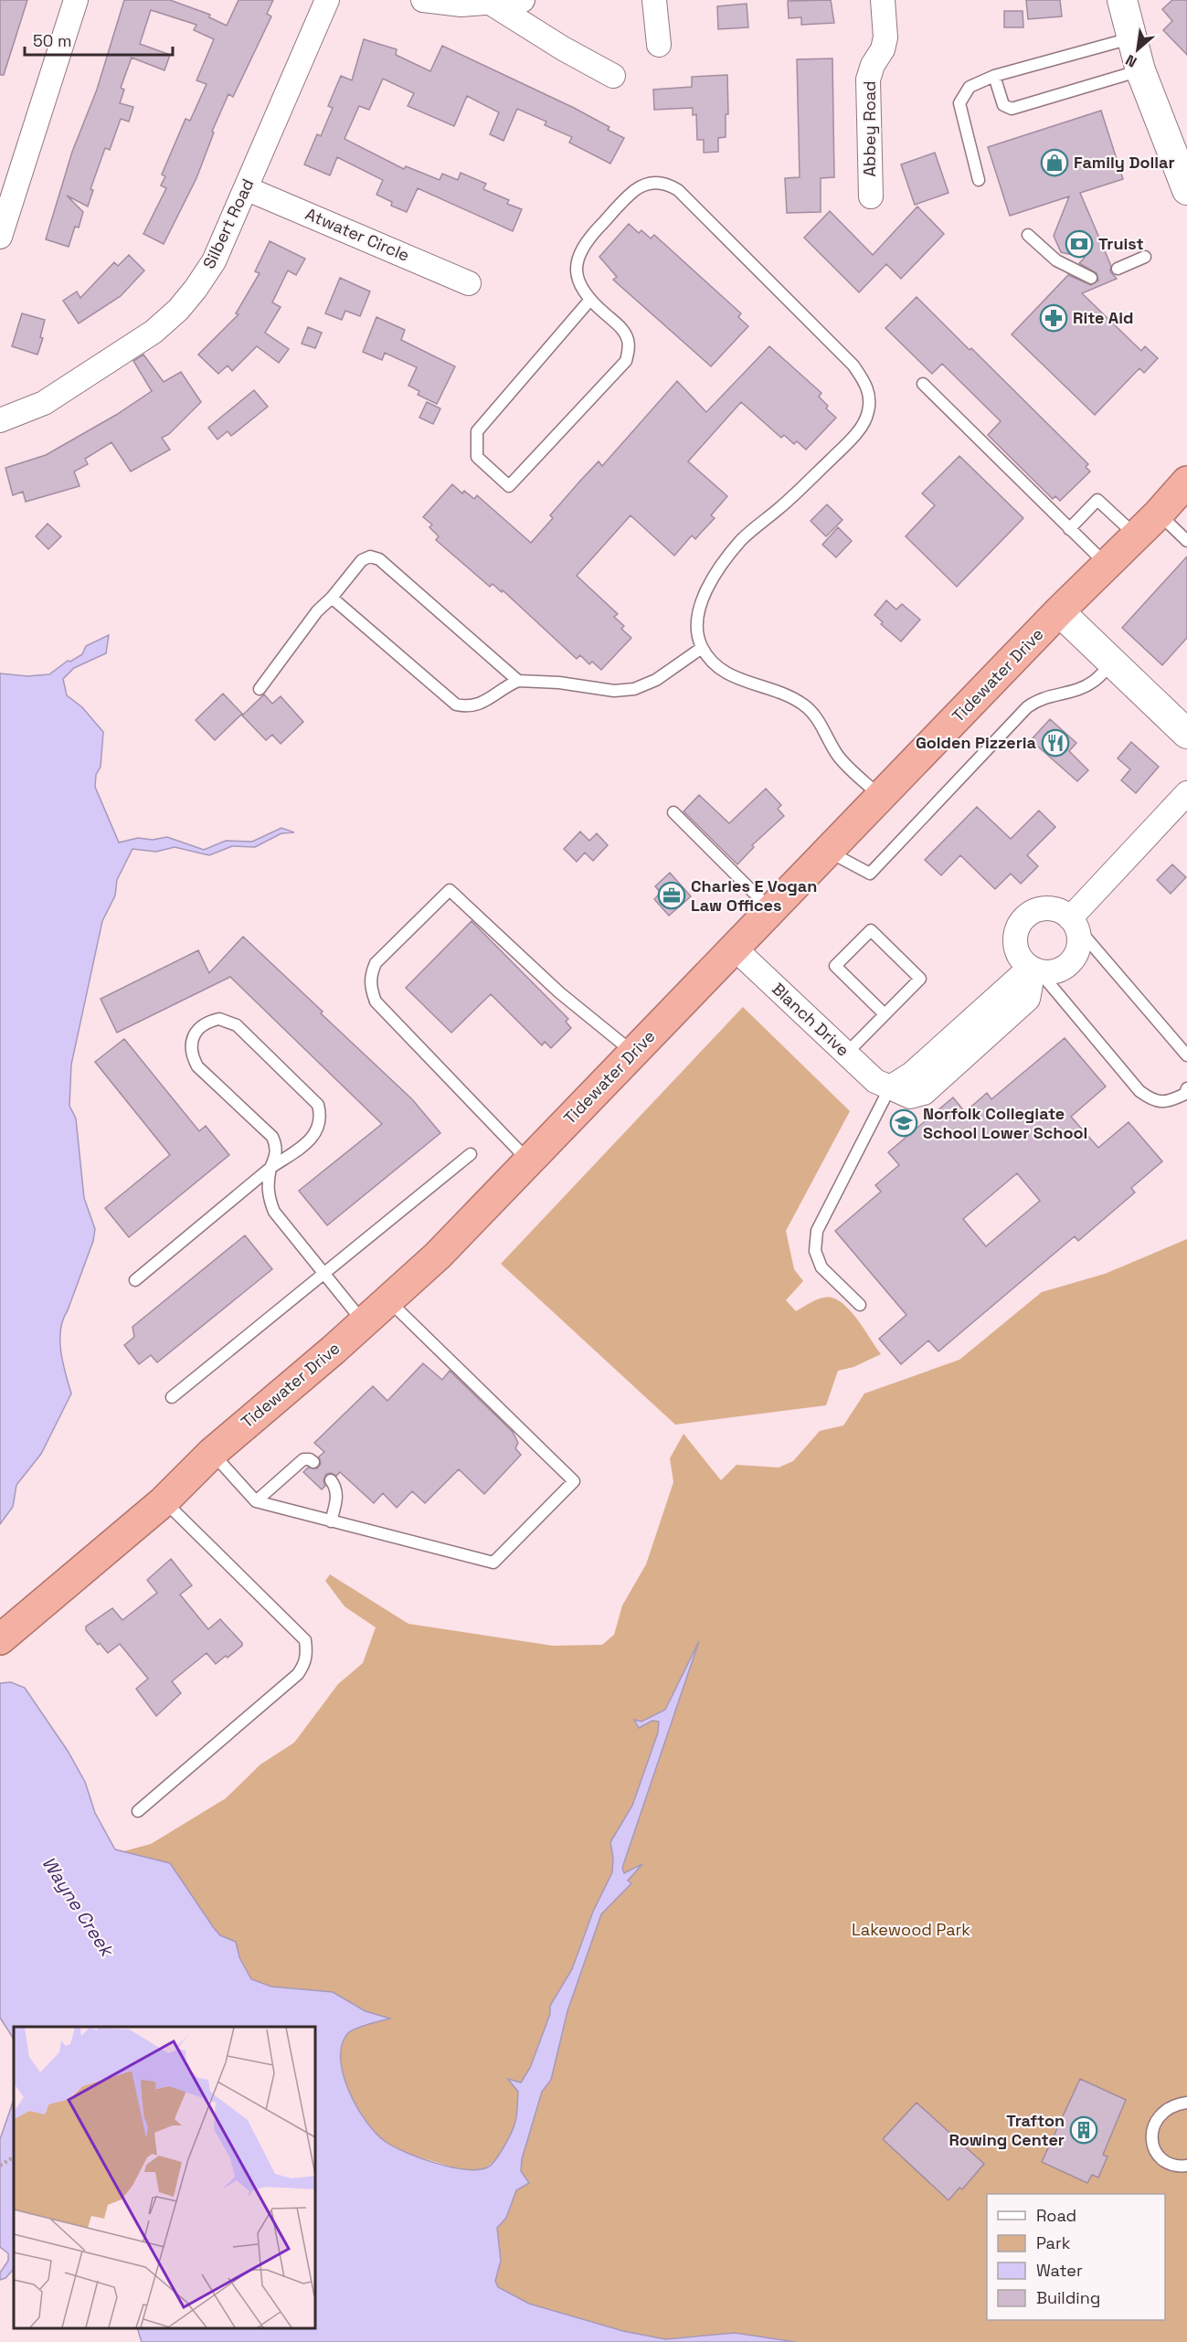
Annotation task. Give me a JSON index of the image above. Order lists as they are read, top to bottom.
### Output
{
  "streets": {
    "highway": ["Tidewater Drive"],
    "street": [
      "Abbey Road",
      "Silbert Road",
      "Atwater Circle",
      "Blanch Drive"
    ]
  },
  "crossings": [
    ["Silbert Road", "Atwater Circle"],
    ["Tidewater Drive", "Blanch Drive"]
  ],
  "water": ["Wayne Creek"],
  "parks": ["Lakewood Park"],
  "places": {
    "shop": ["Family Dollar"],
    "bank": ["Truist"],
    "pharmacy": ["Rite Aid"],
    "restaurant": ["Golden Pizzeria"],
    "office": ["Charles E Vogan Law Offices"],
    "school or university": ["Norfolk Collegiate School Lower School"],
    "building": ["Trafton Rowing Center"]
  },
  "legend": [
    "Road",
    "Park",
    "Water",
    "Building"
  ],
  "scale_bar": "50 m",
  "north": "bottom left"
}
